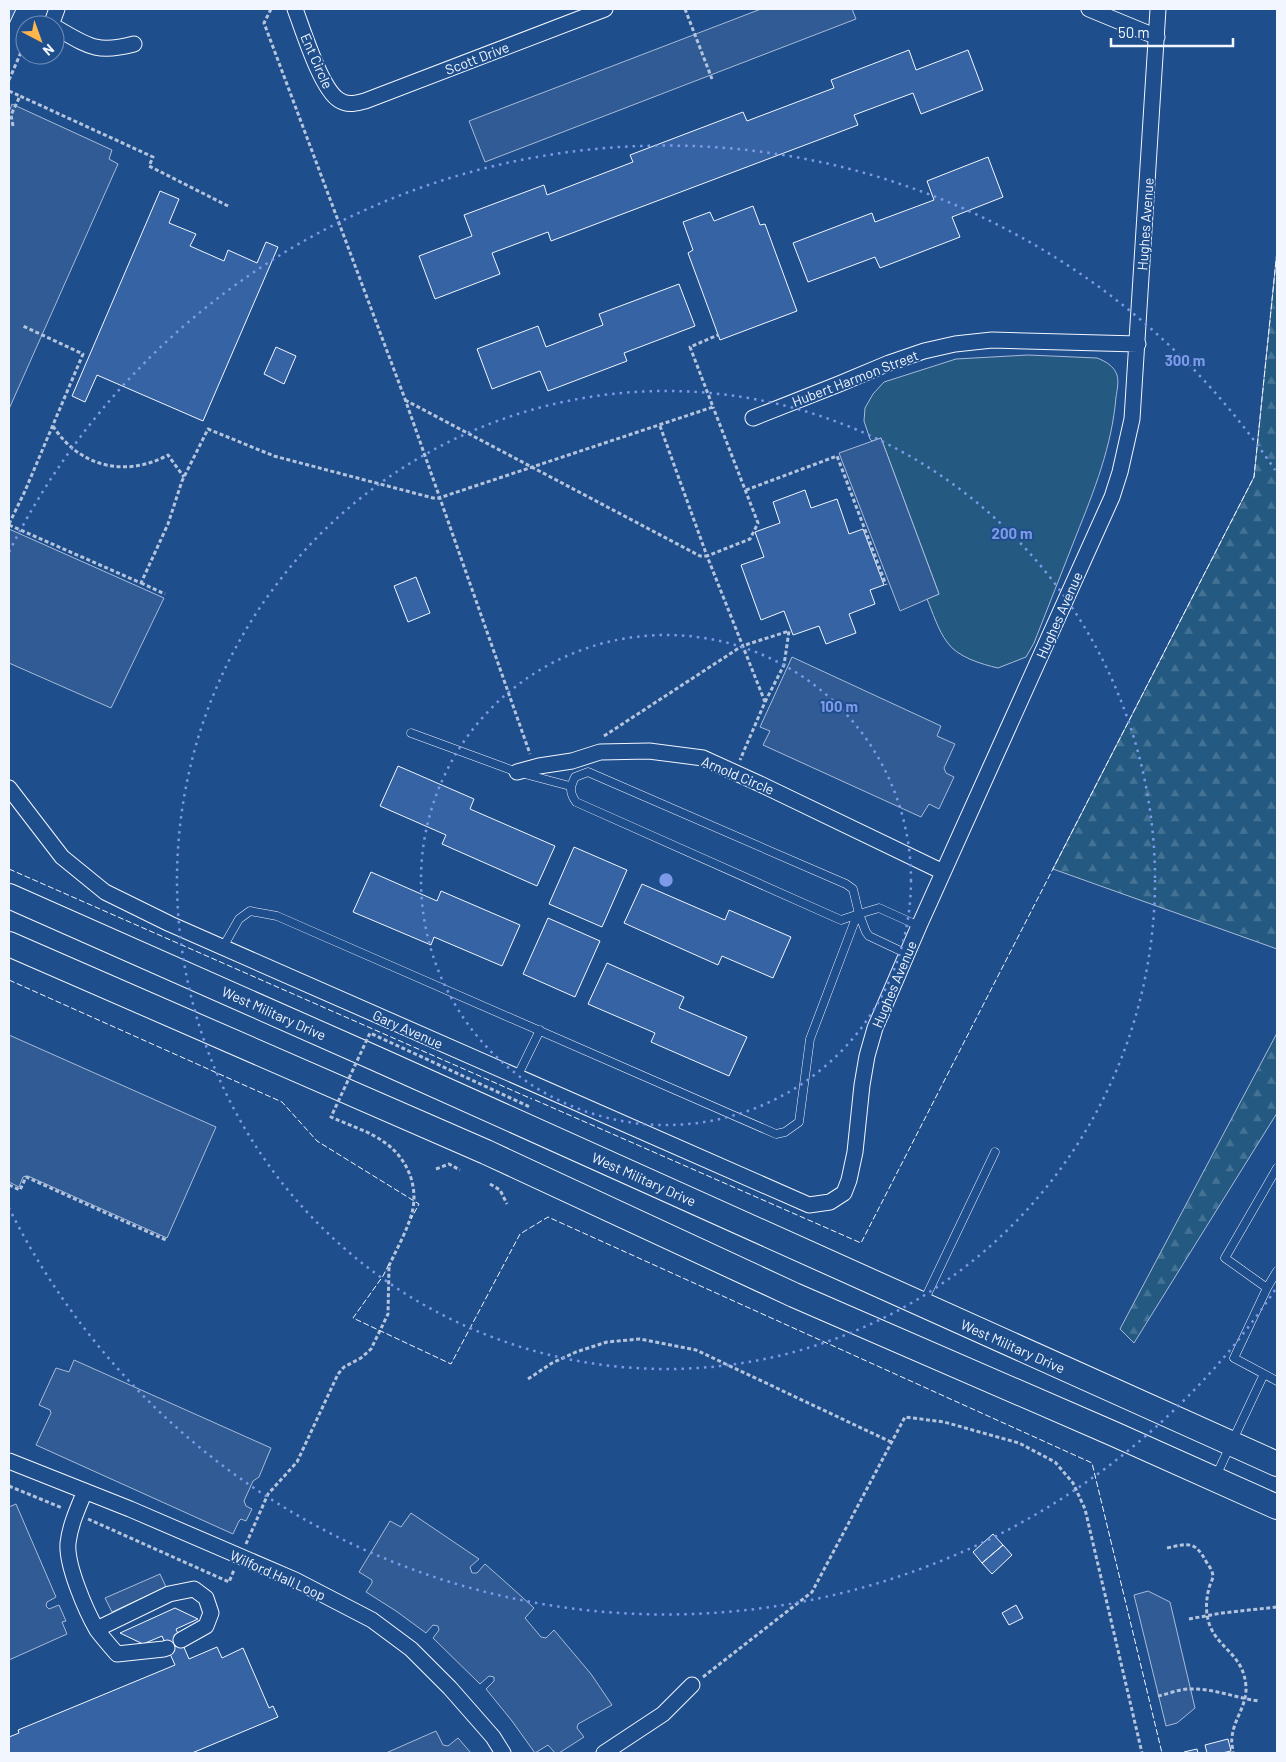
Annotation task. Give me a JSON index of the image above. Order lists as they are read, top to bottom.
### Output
{
  "streets": {
    "main road": ["West Military Drive"],
    "street": [
      "Scott Drive",
      "Ent Circle",
      "Hughes Avenue",
      "Hubert Harmon Street",
      "Arnold Circle",
      "Gary Avenue",
      "Wilford Hall Loop"
    ]
  },
  "crossings": [
    ["Scott Drive", "Ent Circle"],
    ["Hughes Avenue", "Hubert Harmon Street"],
    ["Hughes Avenue", "Arnold Circle"],
    ["Hughes Avenue", "Gary Avenue"]
  ],
  "scale_bar": "50 m",
  "north": "bottom right",
  "rings": ["300 m", "200 m", "100 m"]
}
